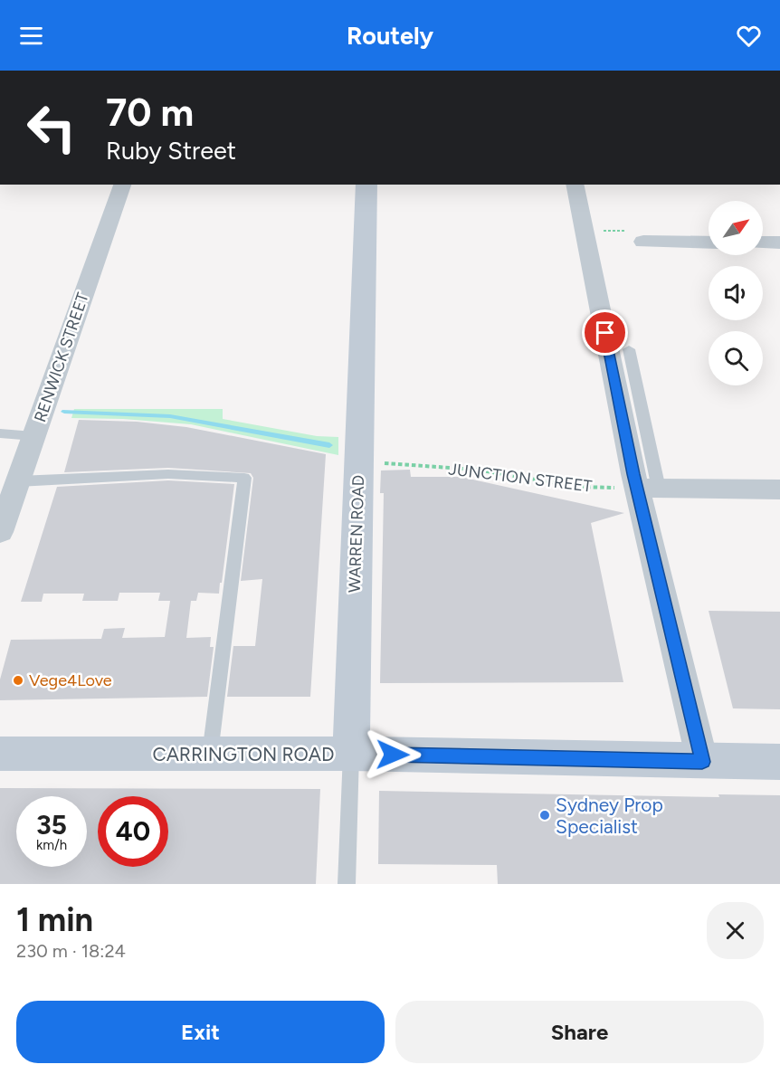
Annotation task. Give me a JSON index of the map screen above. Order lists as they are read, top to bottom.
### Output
{
  "streets": {
    "street": ["RENWICK STREET", "WARREN ROAD", "CARRINGTON ROAD"],
    "path": ["JUNCTION STREET"]
  },
  "crossings": [
    ["JUNCTION STREET", "WARREN ROAD"],
    ["WARREN ROAD", "CARRINGTON ROAD"]
  ],
  "places": ["Vege4Love", "Sydney Prop Specialist"],
  "north": "top right",
  "page": {
    "header": "Routely",
    "turn": ["70 m", "Ruby Street"],
    "speed": "35 km/h",
    "limit": "40",
    "heading": ["1 min", "230 m · 18:24"],
    "buttons": ["Exit", "Share"]
  }
}
